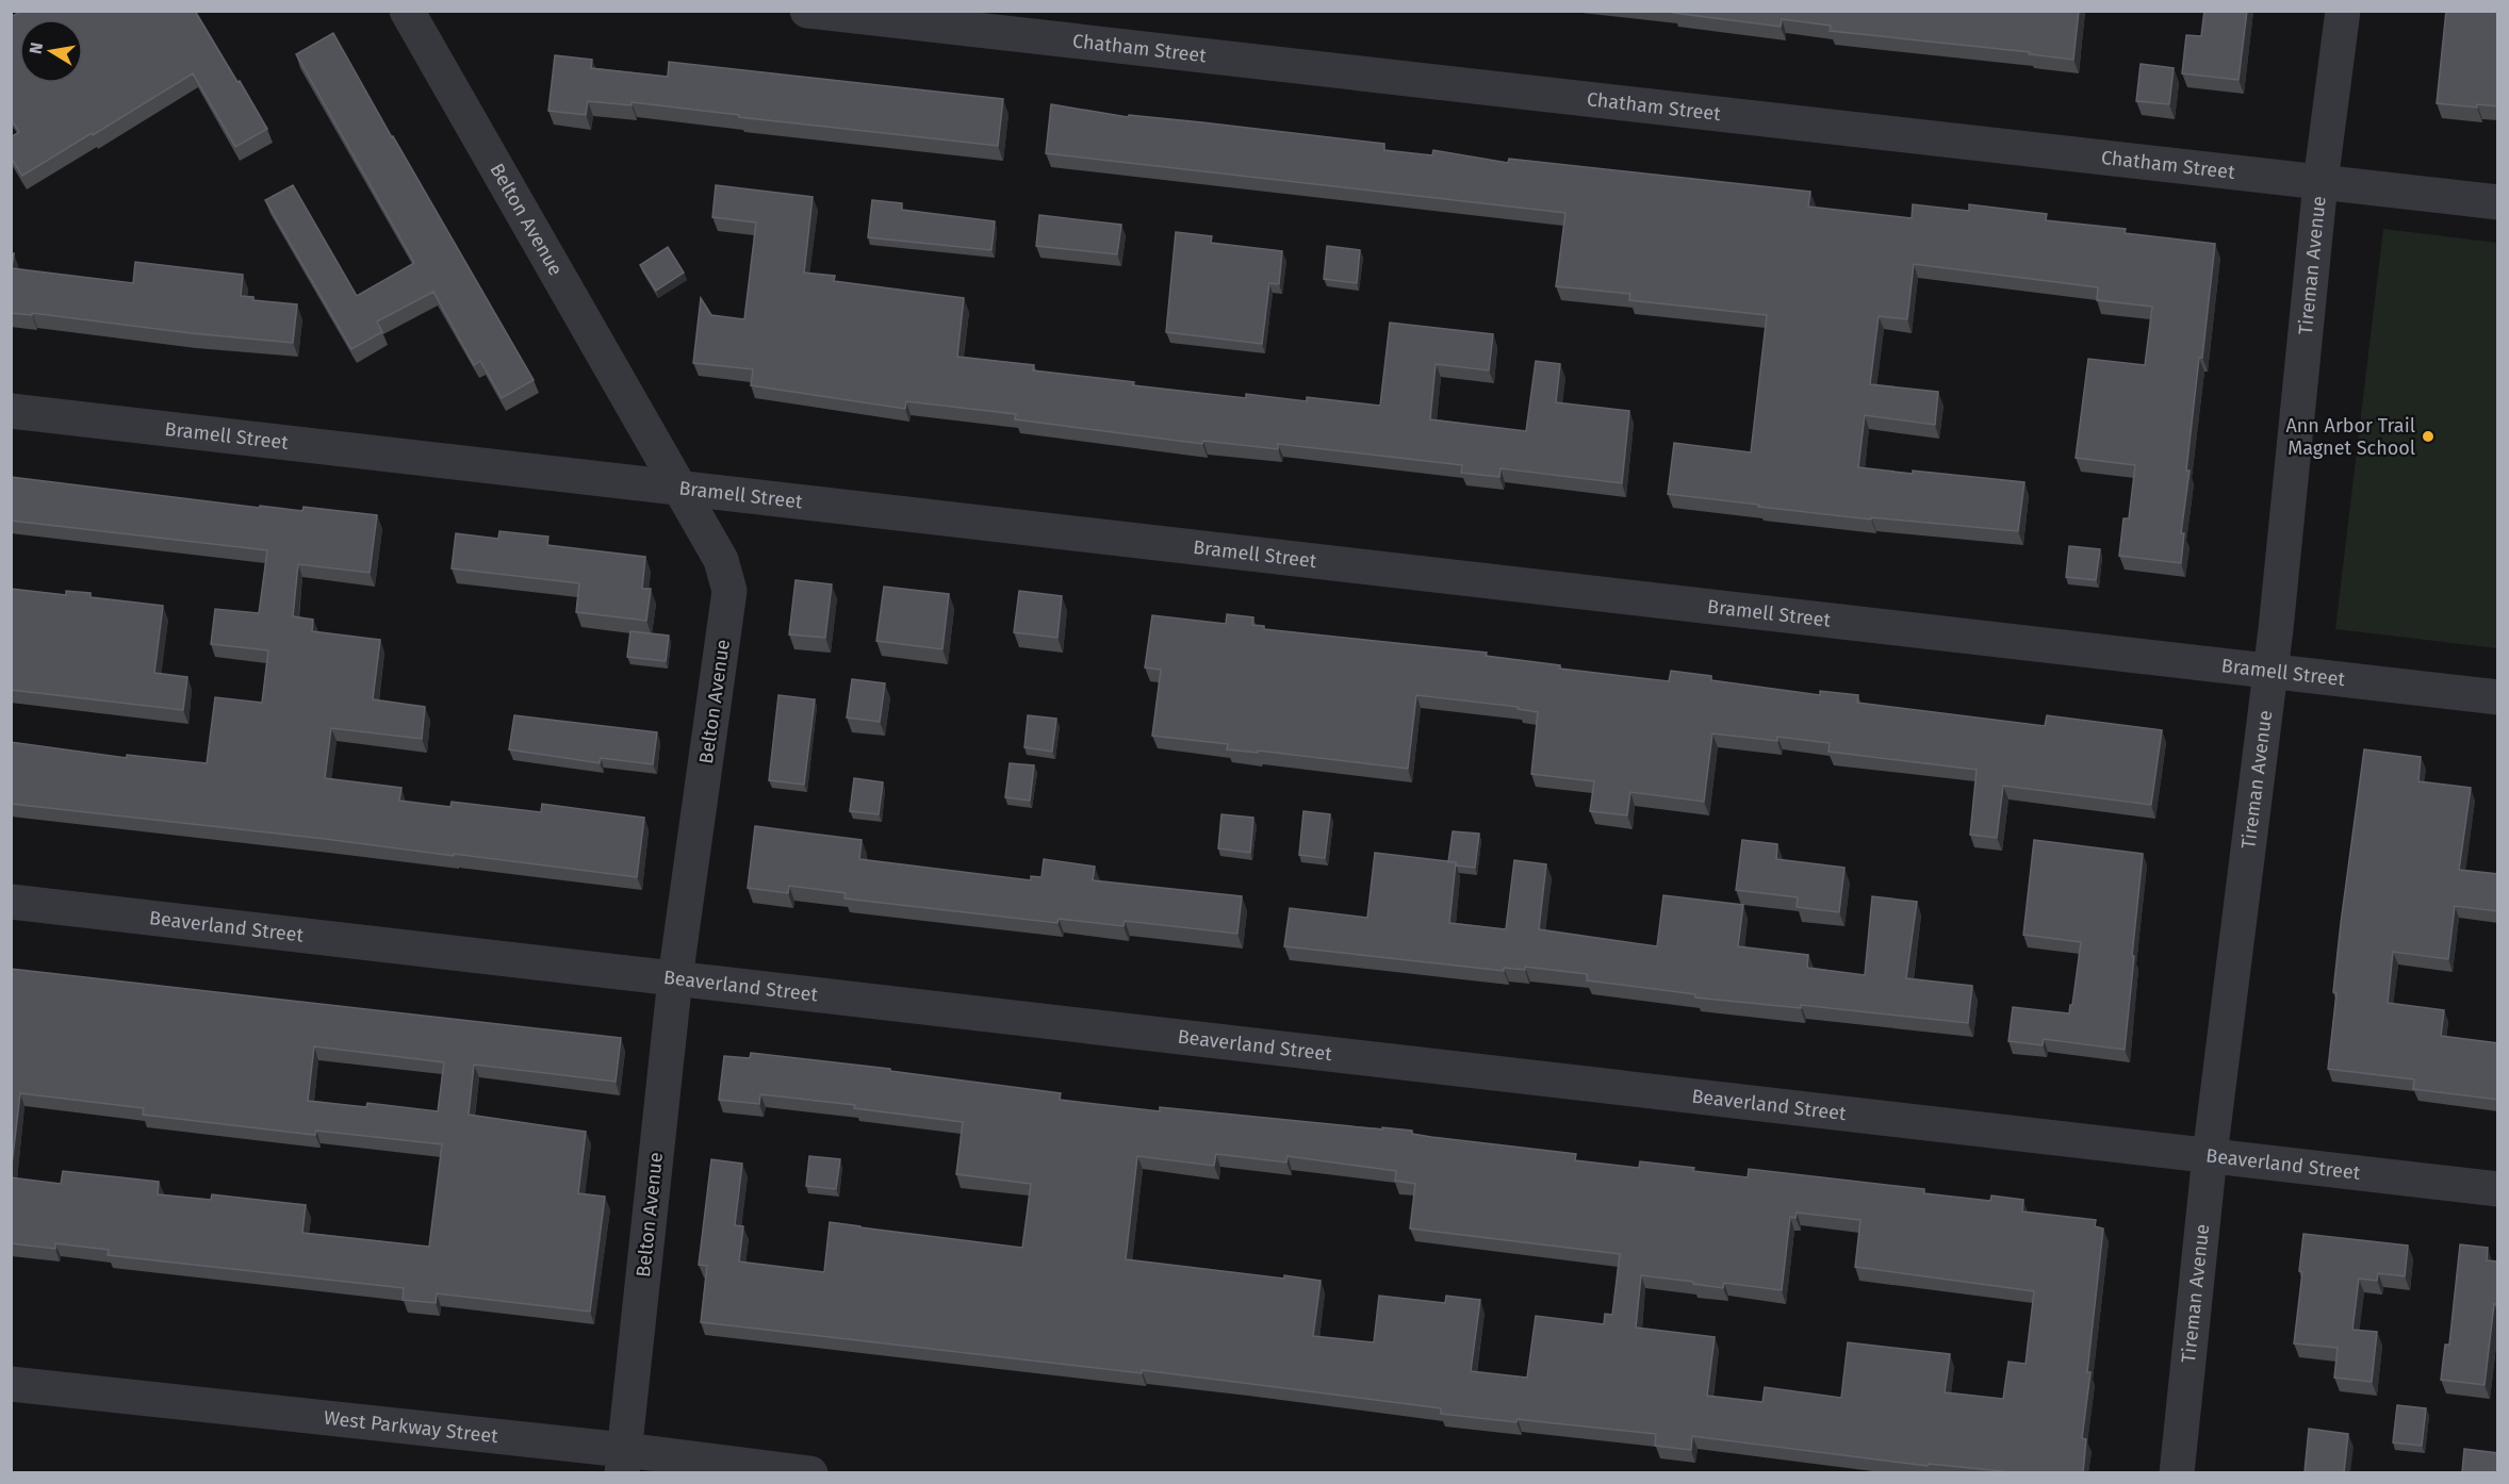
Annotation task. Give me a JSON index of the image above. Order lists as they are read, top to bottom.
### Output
{
  "streets": {
    "street": [
      "Chatham Street",
      "Belton Avenue",
      "Tireman Avenue",
      "Bramell Street",
      "Beaverland Street",
      "West Parkway Street"
    ]
  },
  "crossings": [
    ["Chatham Street", "Tireman Avenue"],
    ["Belton Avenue", "Bramell Street"],
    ["Belton Avenue", "Beaverland Street"],
    ["Belton Avenue", "West Parkway Street"],
    ["Tireman Avenue", "Bramell Street"],
    ["Tireman Avenue", "Beaverland Street"]
  ],
  "places": ["Ann Arbor Trail Magnet School"],
  "north": "left"
}
